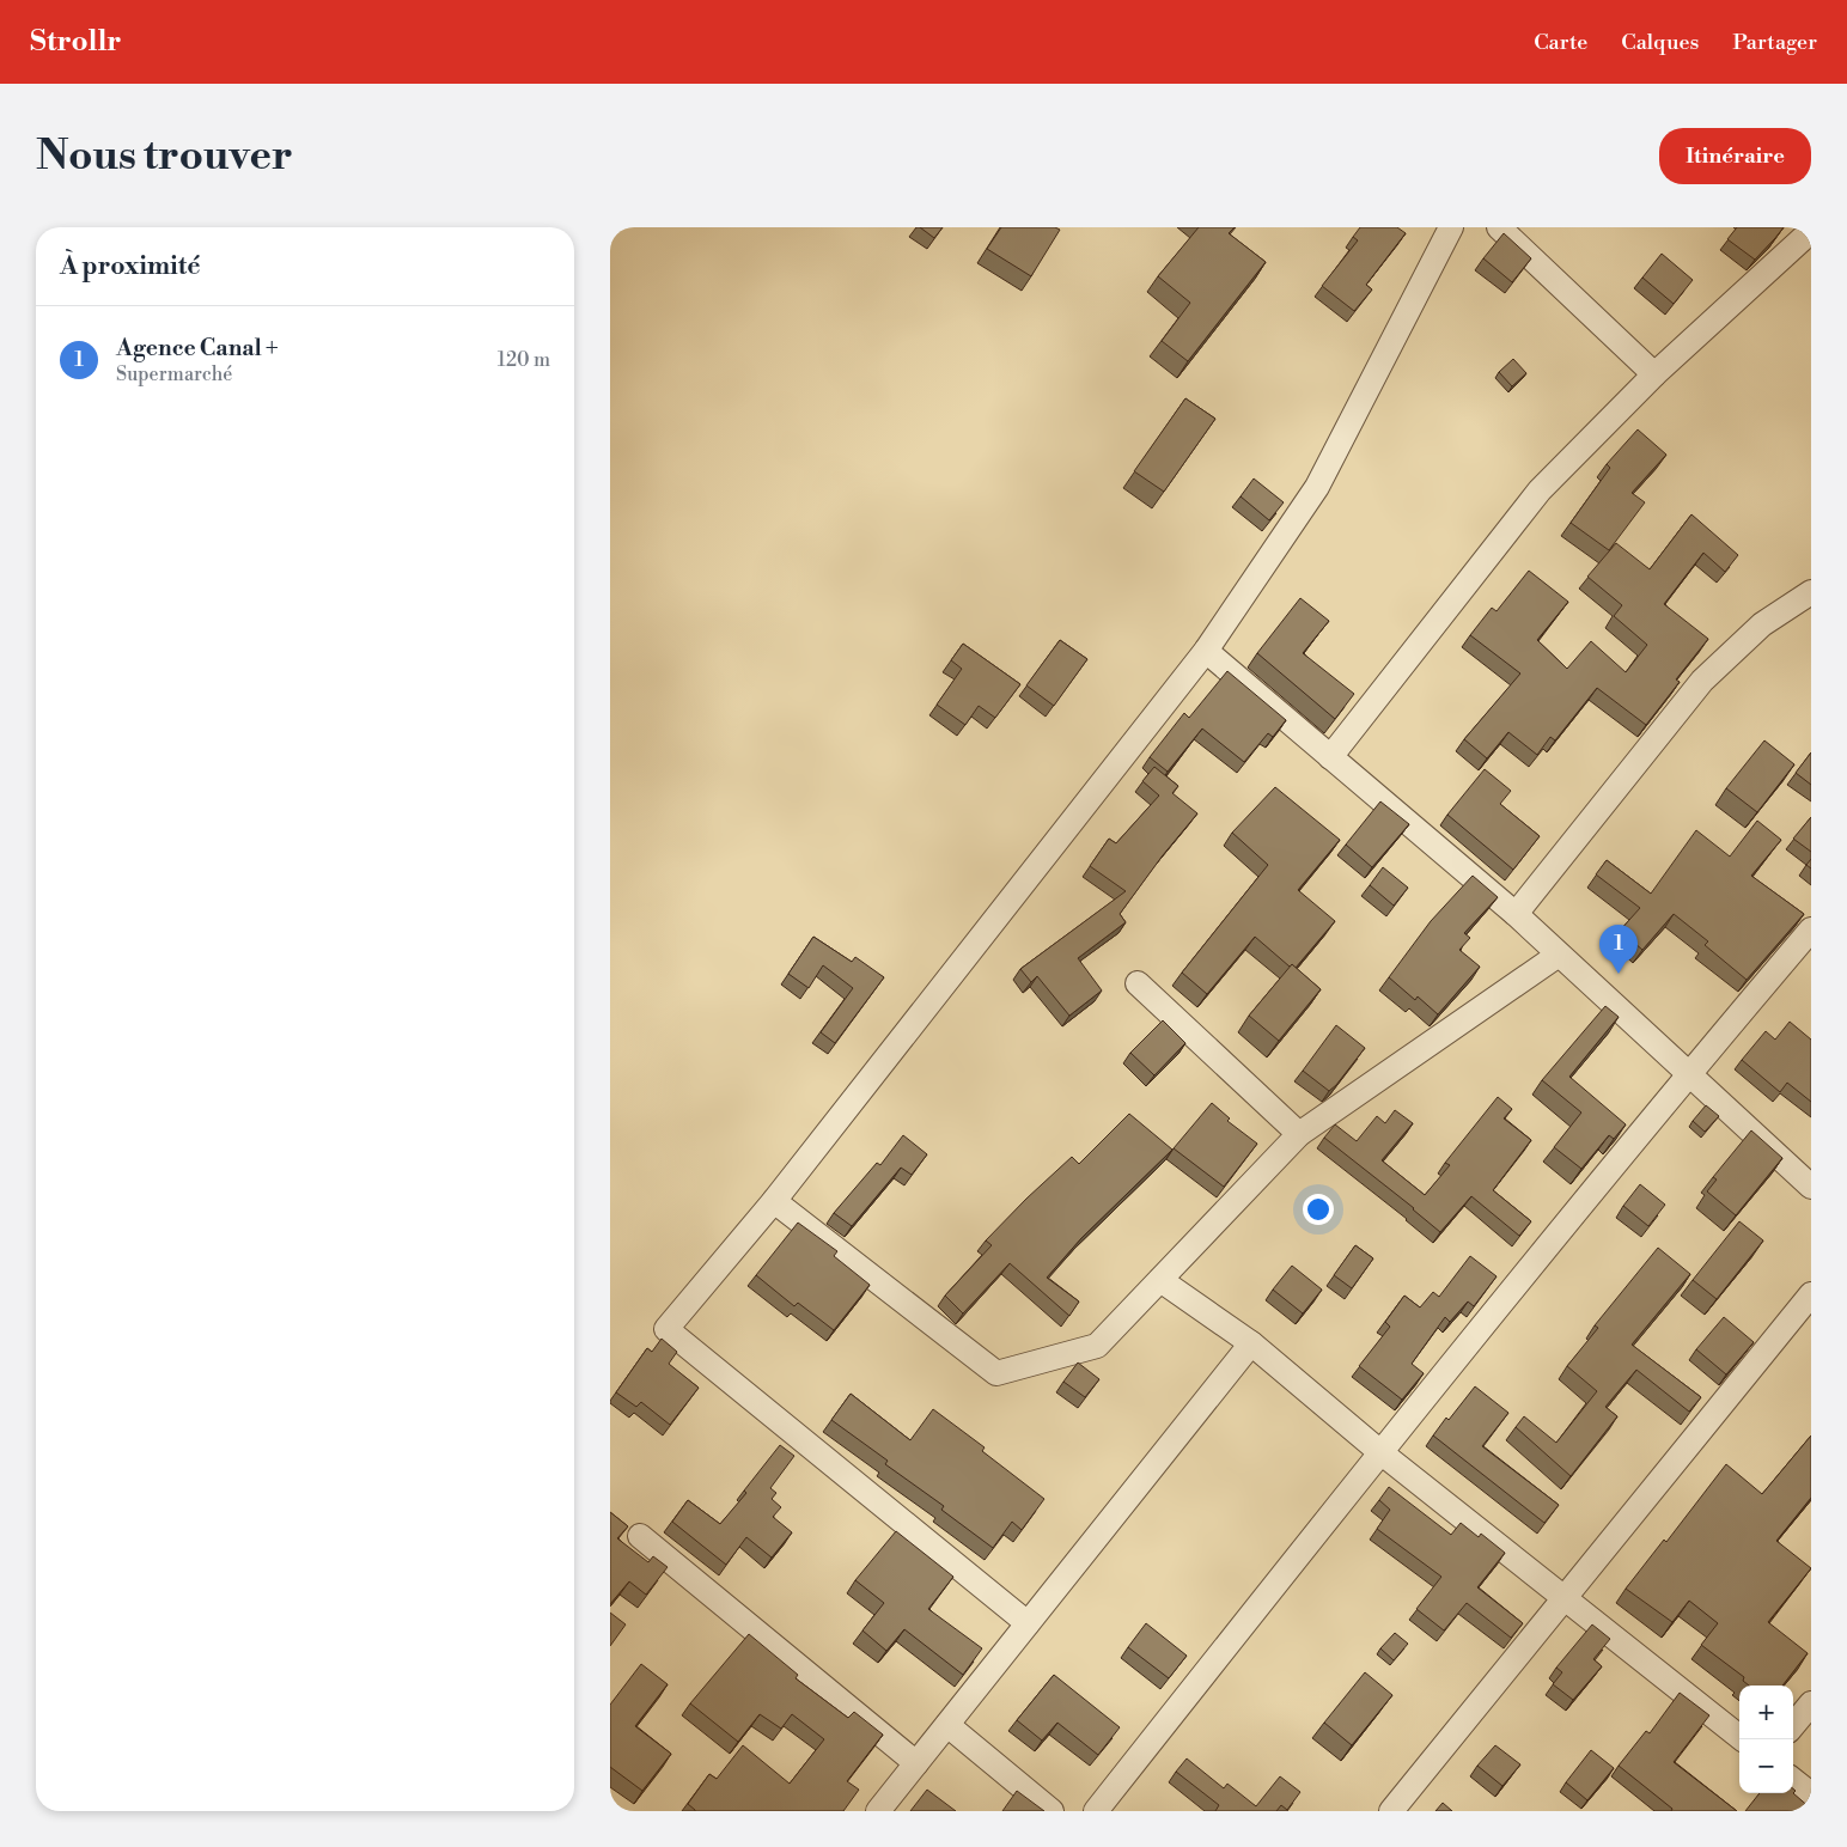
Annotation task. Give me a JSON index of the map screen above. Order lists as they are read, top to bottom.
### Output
{
  "page": {
    "header": "Strollr",
    "nav": ["Carte", "Calques", "Partager"],
    "buttons": "Itinéraire",
    "title": "Nous trouver",
    "heading": "À proximité",
    "list": [
      {
        "mark": "1",
        "name": "Agence Canal +",
        "note": "Supermarché",
        "value": "120 m"
      }
    ],
    "pins": "1",
    "map_buttons": ["+", "−"]
  }
}
